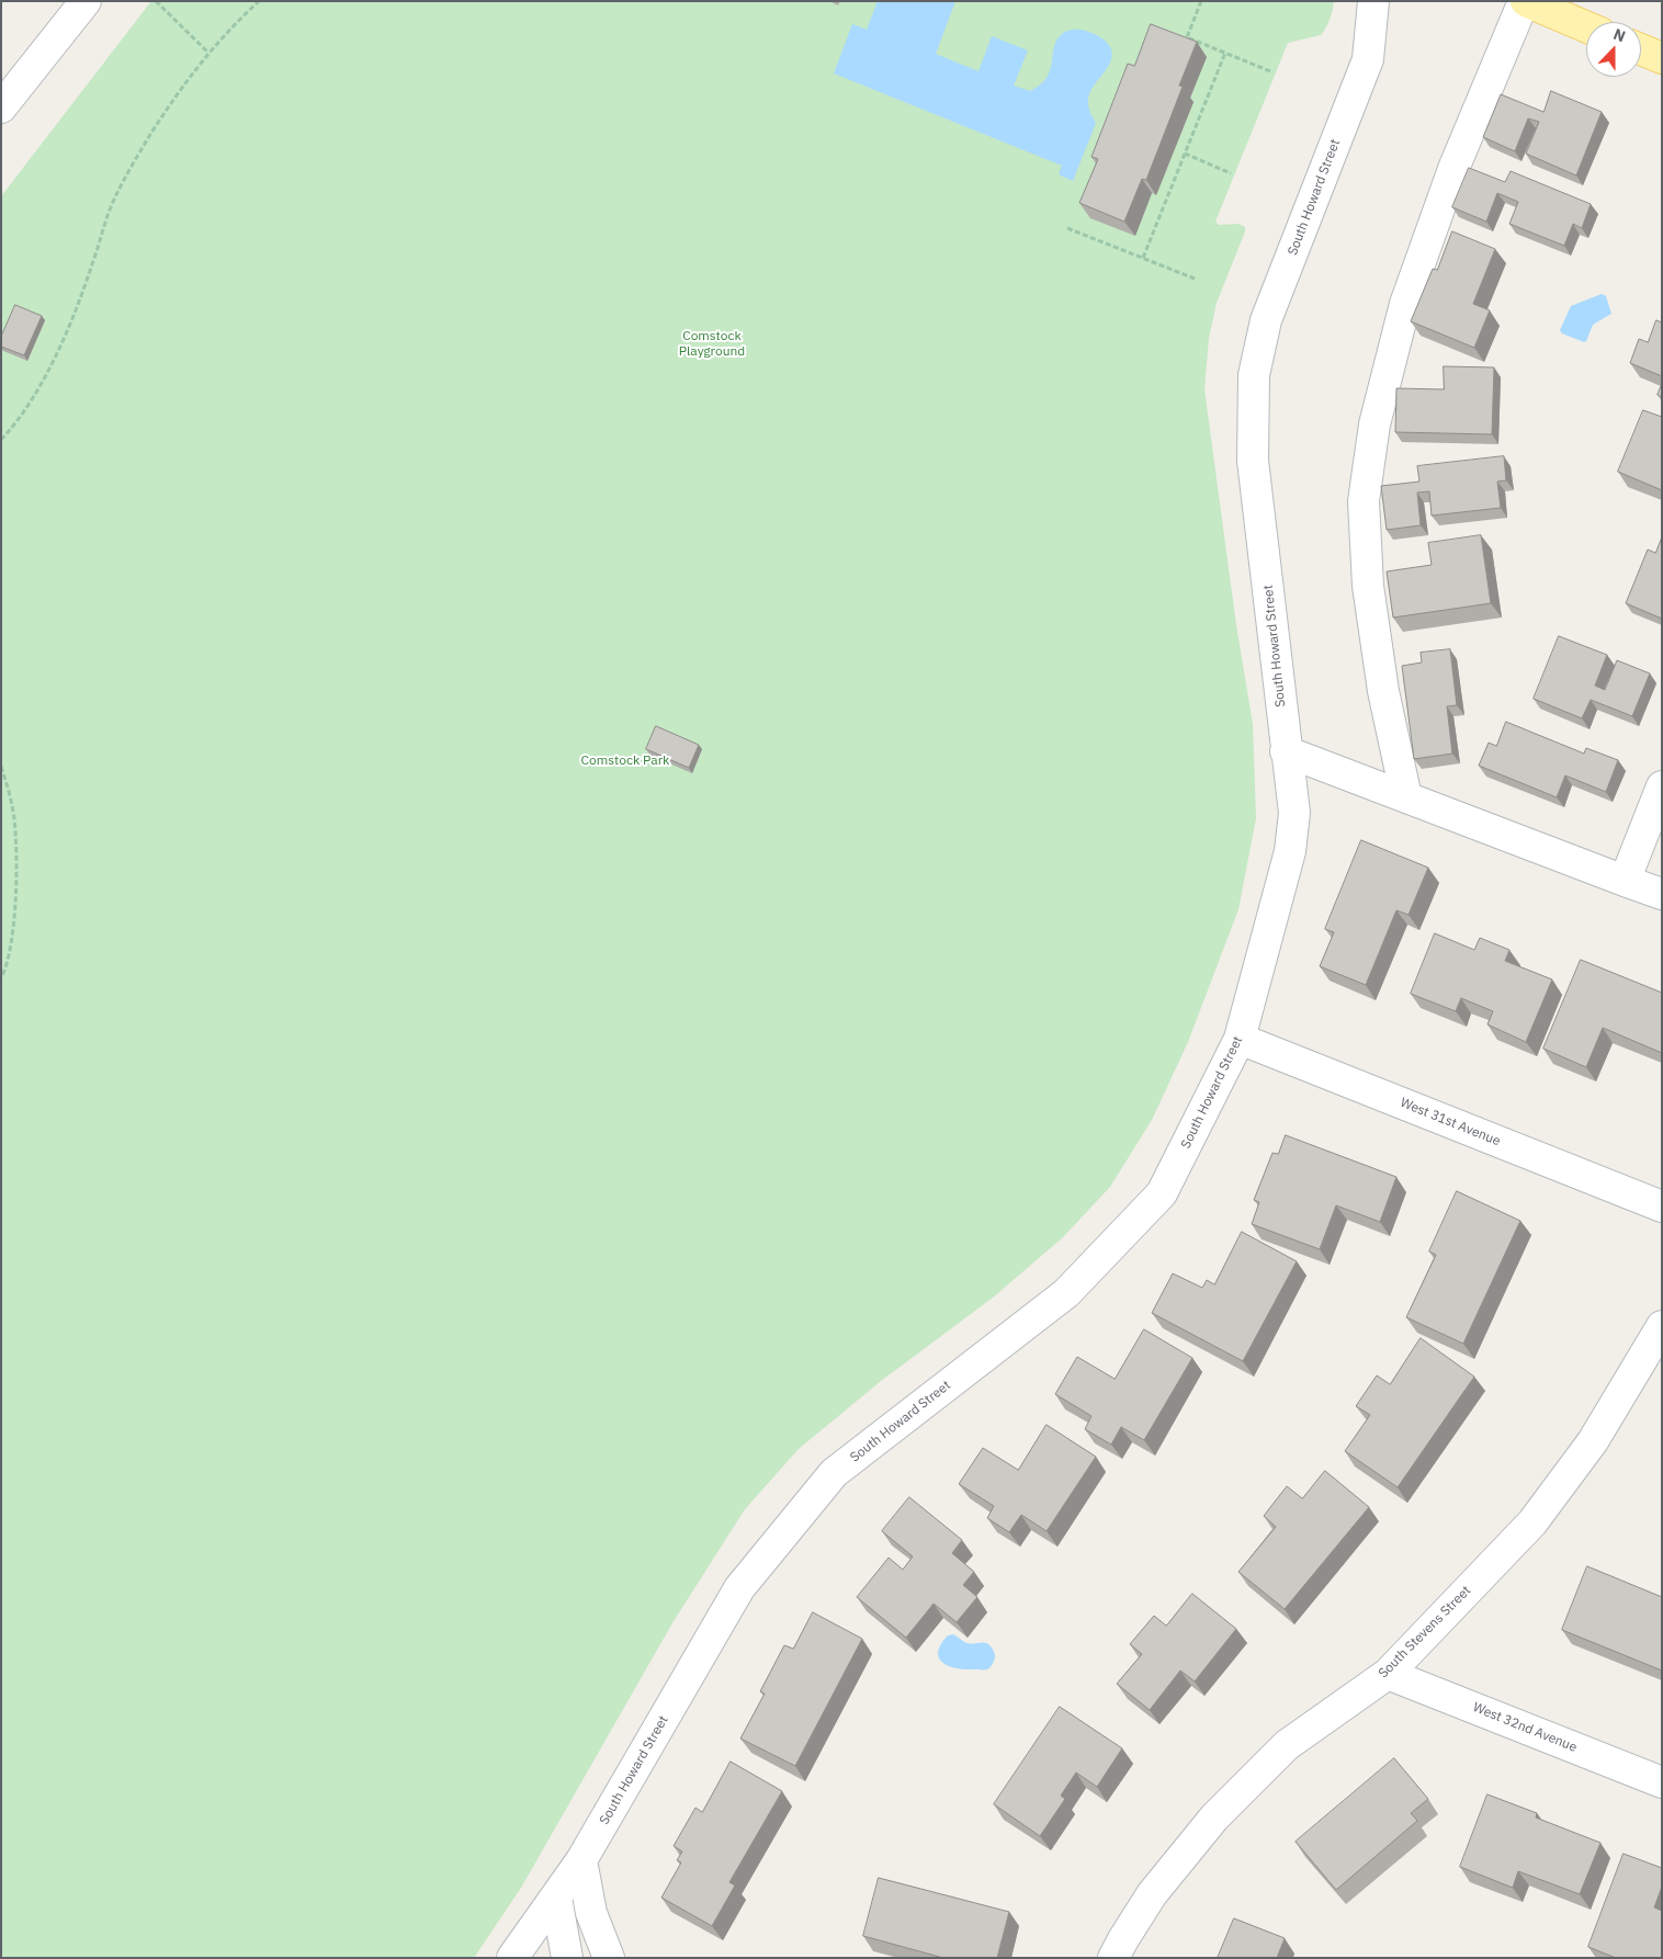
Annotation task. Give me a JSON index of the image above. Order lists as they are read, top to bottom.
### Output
{
  "streets": {
    "street": [
      "South Howard Street",
      "West 31st Avenue",
      "South Stevens Street",
      "West 32nd Avenue"
    ]
  },
  "crossings": [
    ["South Howard Street", "West 31st Avenue"],
    ["South Stevens Street", "West 32nd Avenue"]
  ],
  "parks": ["Comstock Playground", "Comstock Park"],
  "north": "top"
}
